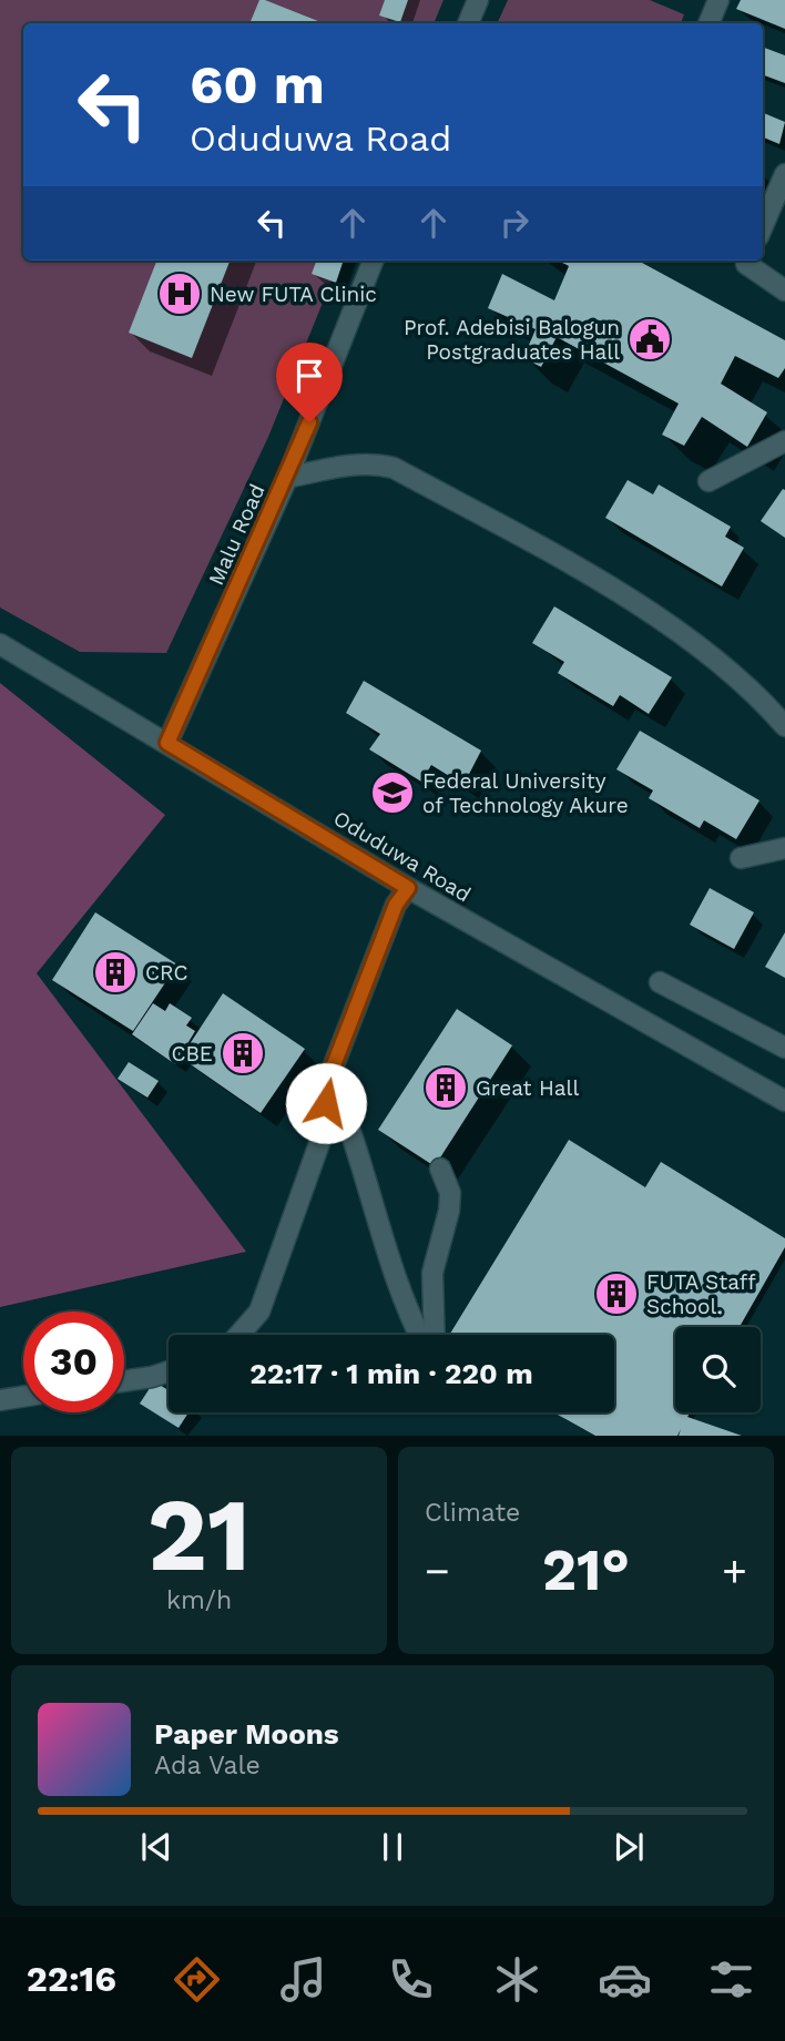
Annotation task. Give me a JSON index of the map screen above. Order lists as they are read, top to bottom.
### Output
{
  "streets": {
    "street": ["Malu Road", "Oduduwa Road"]
  },
  "crossings": [
    ["Malu Road", "Oduduwa Road"]
  ],
  "places": {
    "hospital": ["New FUTA Clinic"],
    "public building": ["Prof. Adebisi Balogun Postgraduates Hall"],
    "school or university": ["Federal University of Technology Akure"],
    "building": [
      "CRC",
      "CBE",
      "Great Hall",
      "FUTA Staff School."
    ]
  },
  "page": {
    "turn": ["60 m", "Oduduwa Road"],
    "limit": "30",
    "trip": "22:17 · 1 min · 220 m",
    "tile": [
      ["21", "km/h"],
      "Climate"
    ],
    "heat": ["−", "21°", "+"],
    "song": ["Paper Moons", "Ada Vale"],
    "tabs": "22:16"
  }
}
